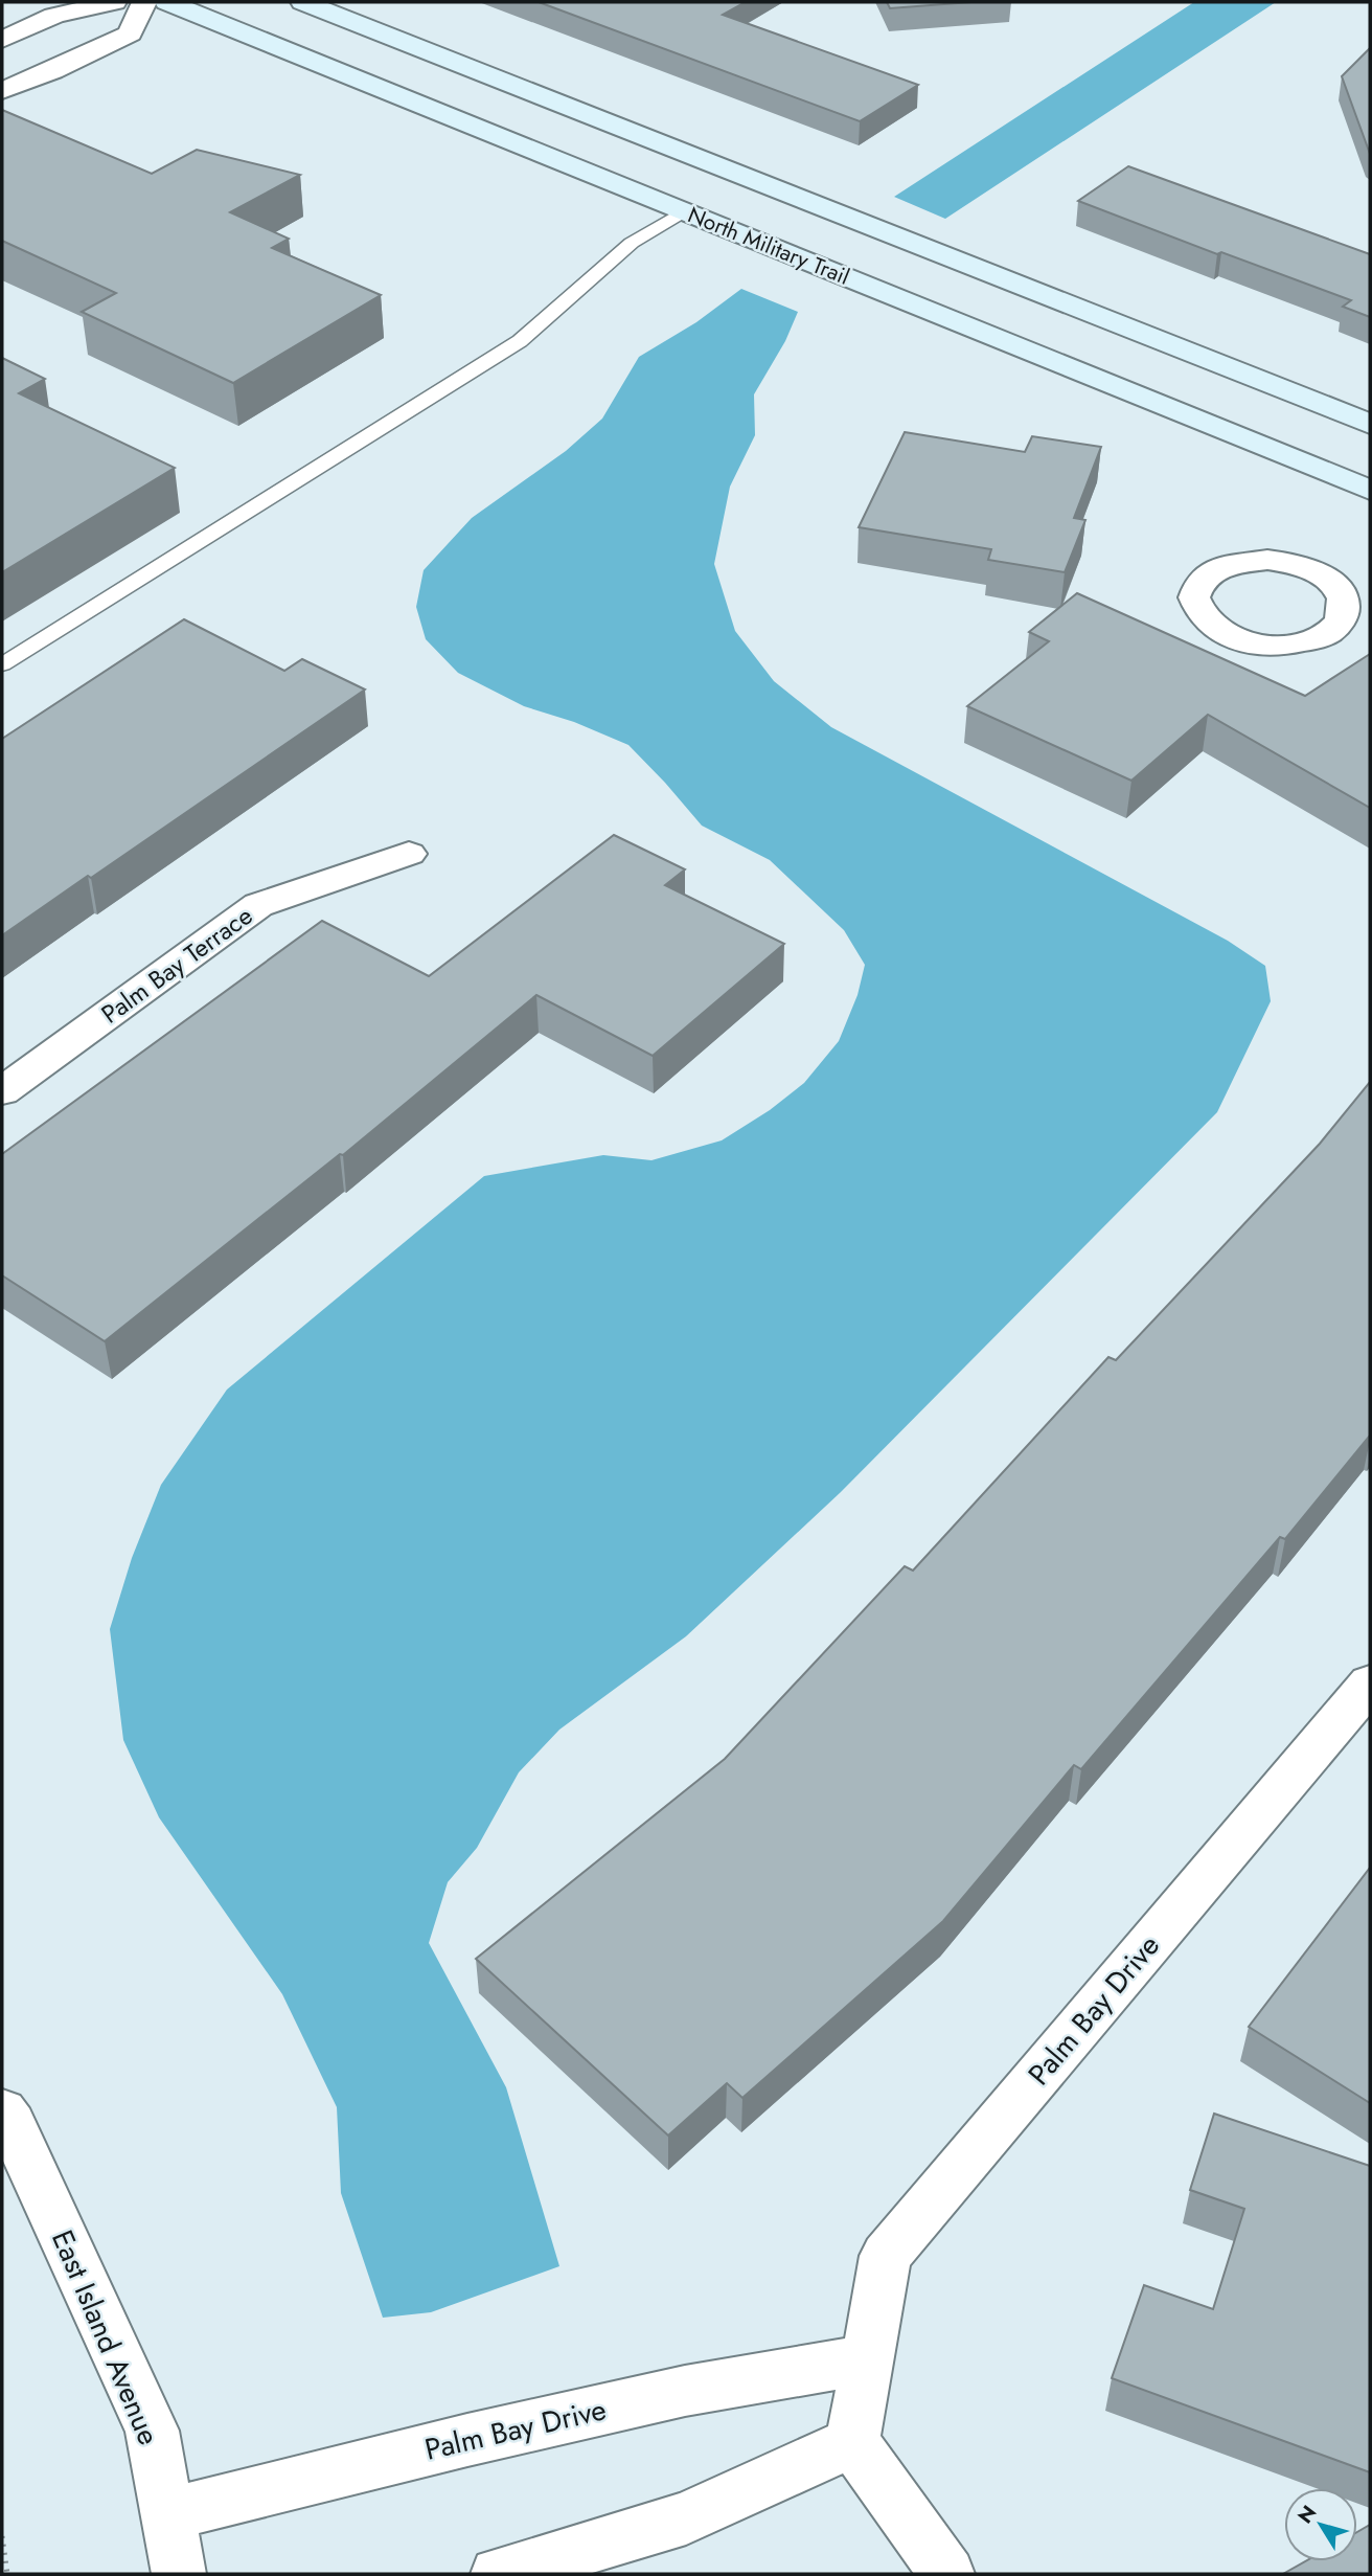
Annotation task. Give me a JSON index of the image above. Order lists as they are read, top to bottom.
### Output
{
  "streets": {
    "main road": ["North Military Trail"],
    "street": ["Palm Bay Terrace", "Palm Bay Drive", "East Island Avenue"]
  },
  "crossings": [
    ["Palm Bay Drive", "East Island Avenue"]
  ],
  "north": "top left"
}
